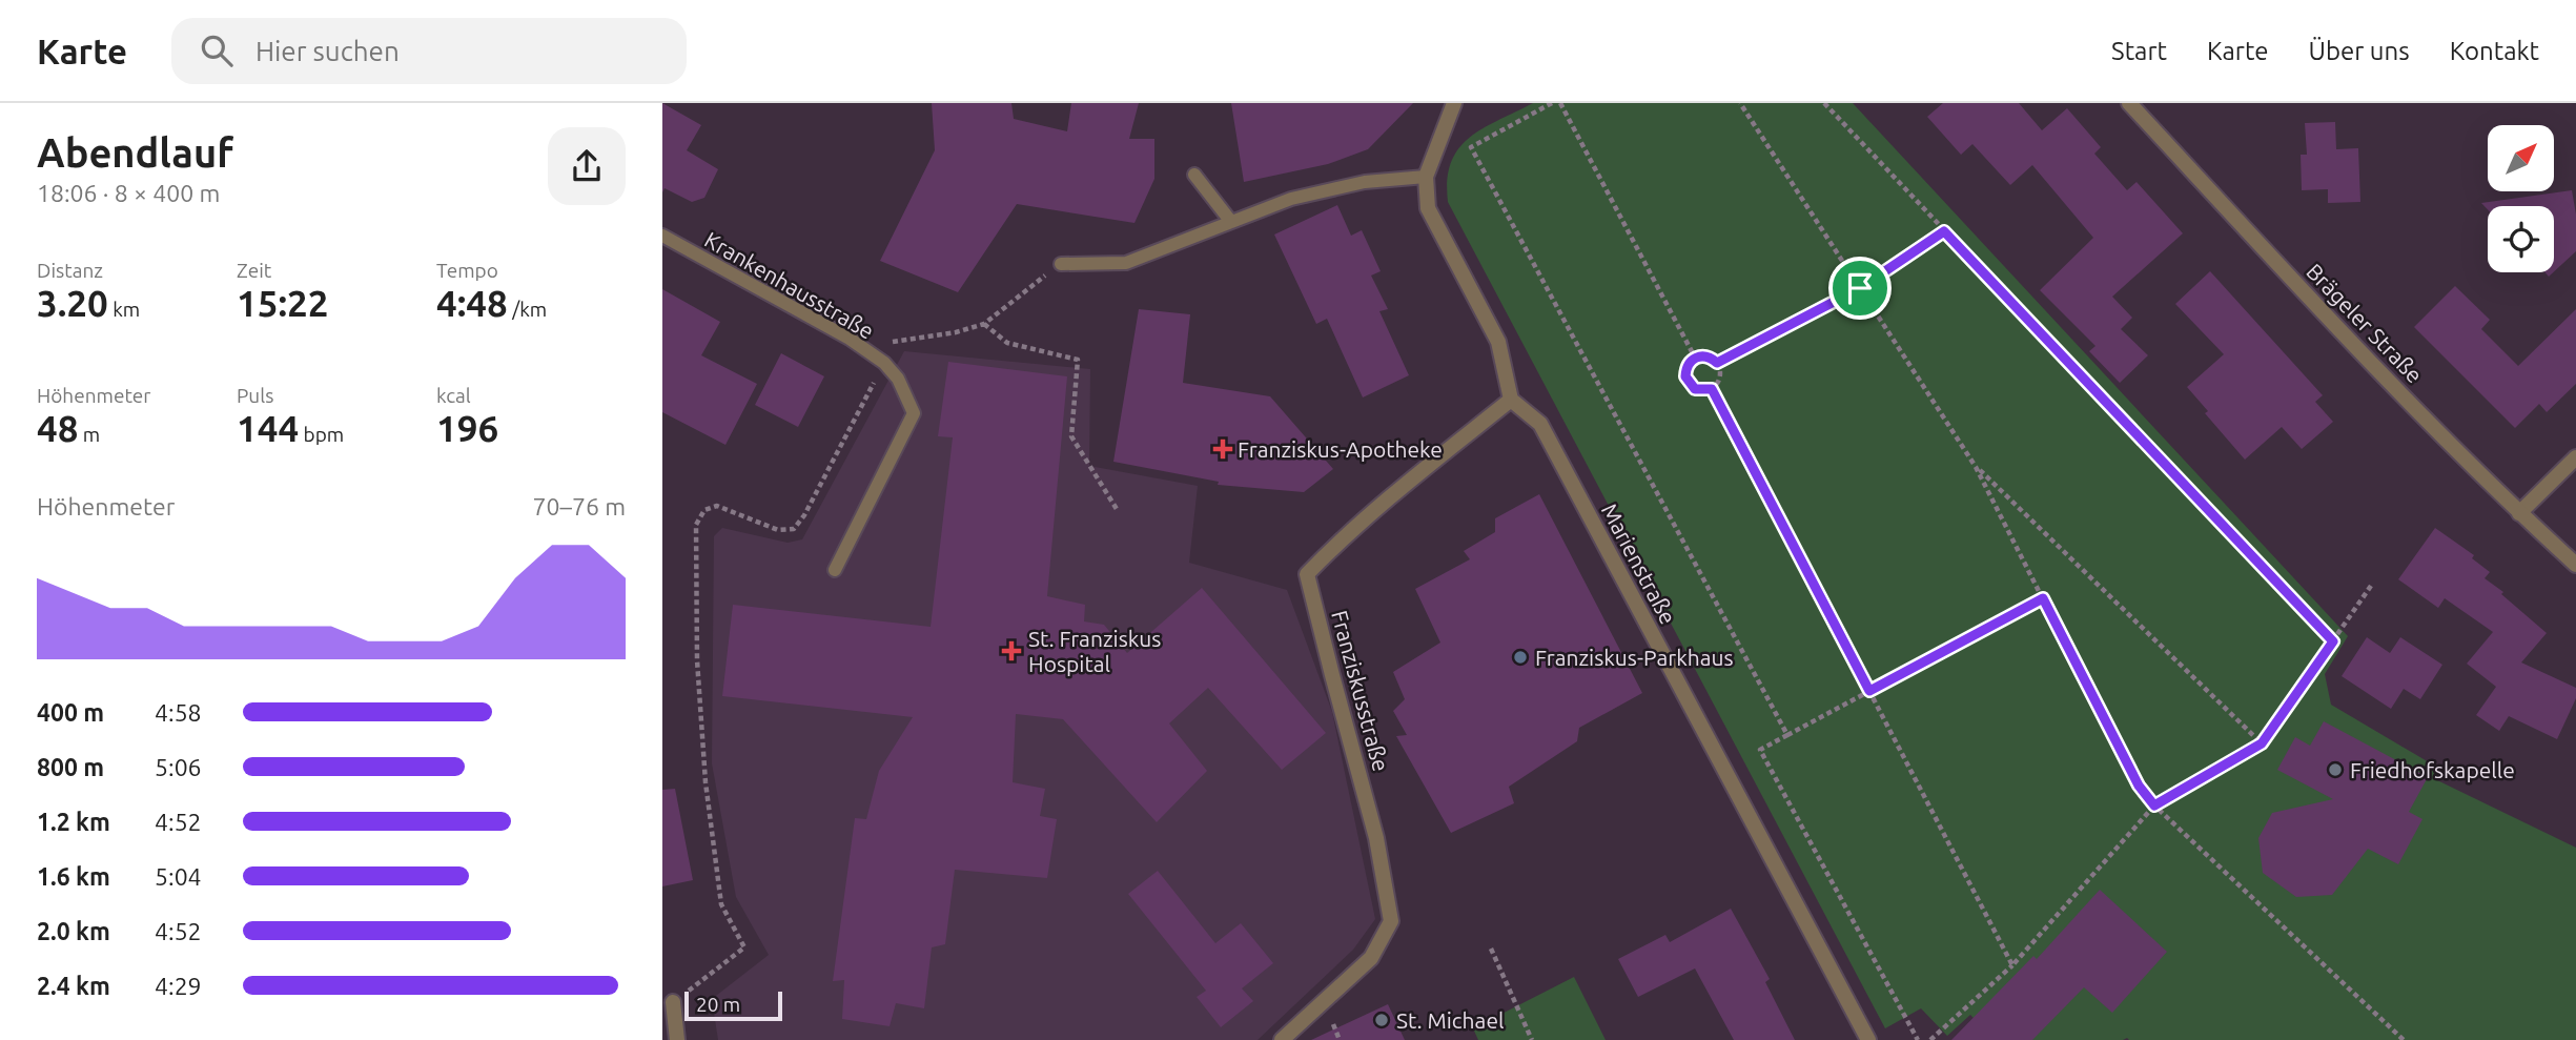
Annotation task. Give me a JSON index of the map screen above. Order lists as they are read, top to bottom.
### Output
{
  "streets": {
    "street": ["Brägeler Straße", "Marienstraße", "Franziskusstraße"],
    "lane": ["Krankenhausstraße"]
  },
  "crossings": [
    ["Marienstraße", "Franziskusstraße"]
  ],
  "places": {
    "health": ["Franziskus-Apotheke", "St. Franziskus Hospital"],
    "other": ["Franziskus-Parkhaus", "Friedhofskapelle", "St. Michael"]
  },
  "scale_bar": "20 m",
  "north": "top right",
  "page": {
    "header": "Karte",
    "search": "Hier suchen",
    "nav": [
      "Start",
      "Karte",
      "Über uns",
      "Kontakt"
    ],
    "heading": ["Abendlauf", "18:06 · 8 × 400 m"],
    "stats": [
      ["Distanz", "3.20 km"],
      ["Zeit", "15:22"],
      ["Tempo", "4:48 /km"],
      ["Höhenmeter", "48 m"],
      ["Puls", "144 bpm"],
      ["kcal", "196"]
    ],
    "chart": ["Höhenmeter", "70–76 m"],
    "list": [
      {
        "name": "400 m",
        "note": "4:58"
      },
      {
        "name": "800 m",
        "note": "5:06"
      },
      {
        "name": "1.2 km",
        "note": "4:52"
      },
      {
        "name": "1.6 km",
        "note": "5:04"
      },
      {
        "name": "2.0 km",
        "note": "4:52"
      },
      {
        "name": "2.4 km",
        "note": "4:29"
      }
    ],
    "scale": "20 m"
  }
}
